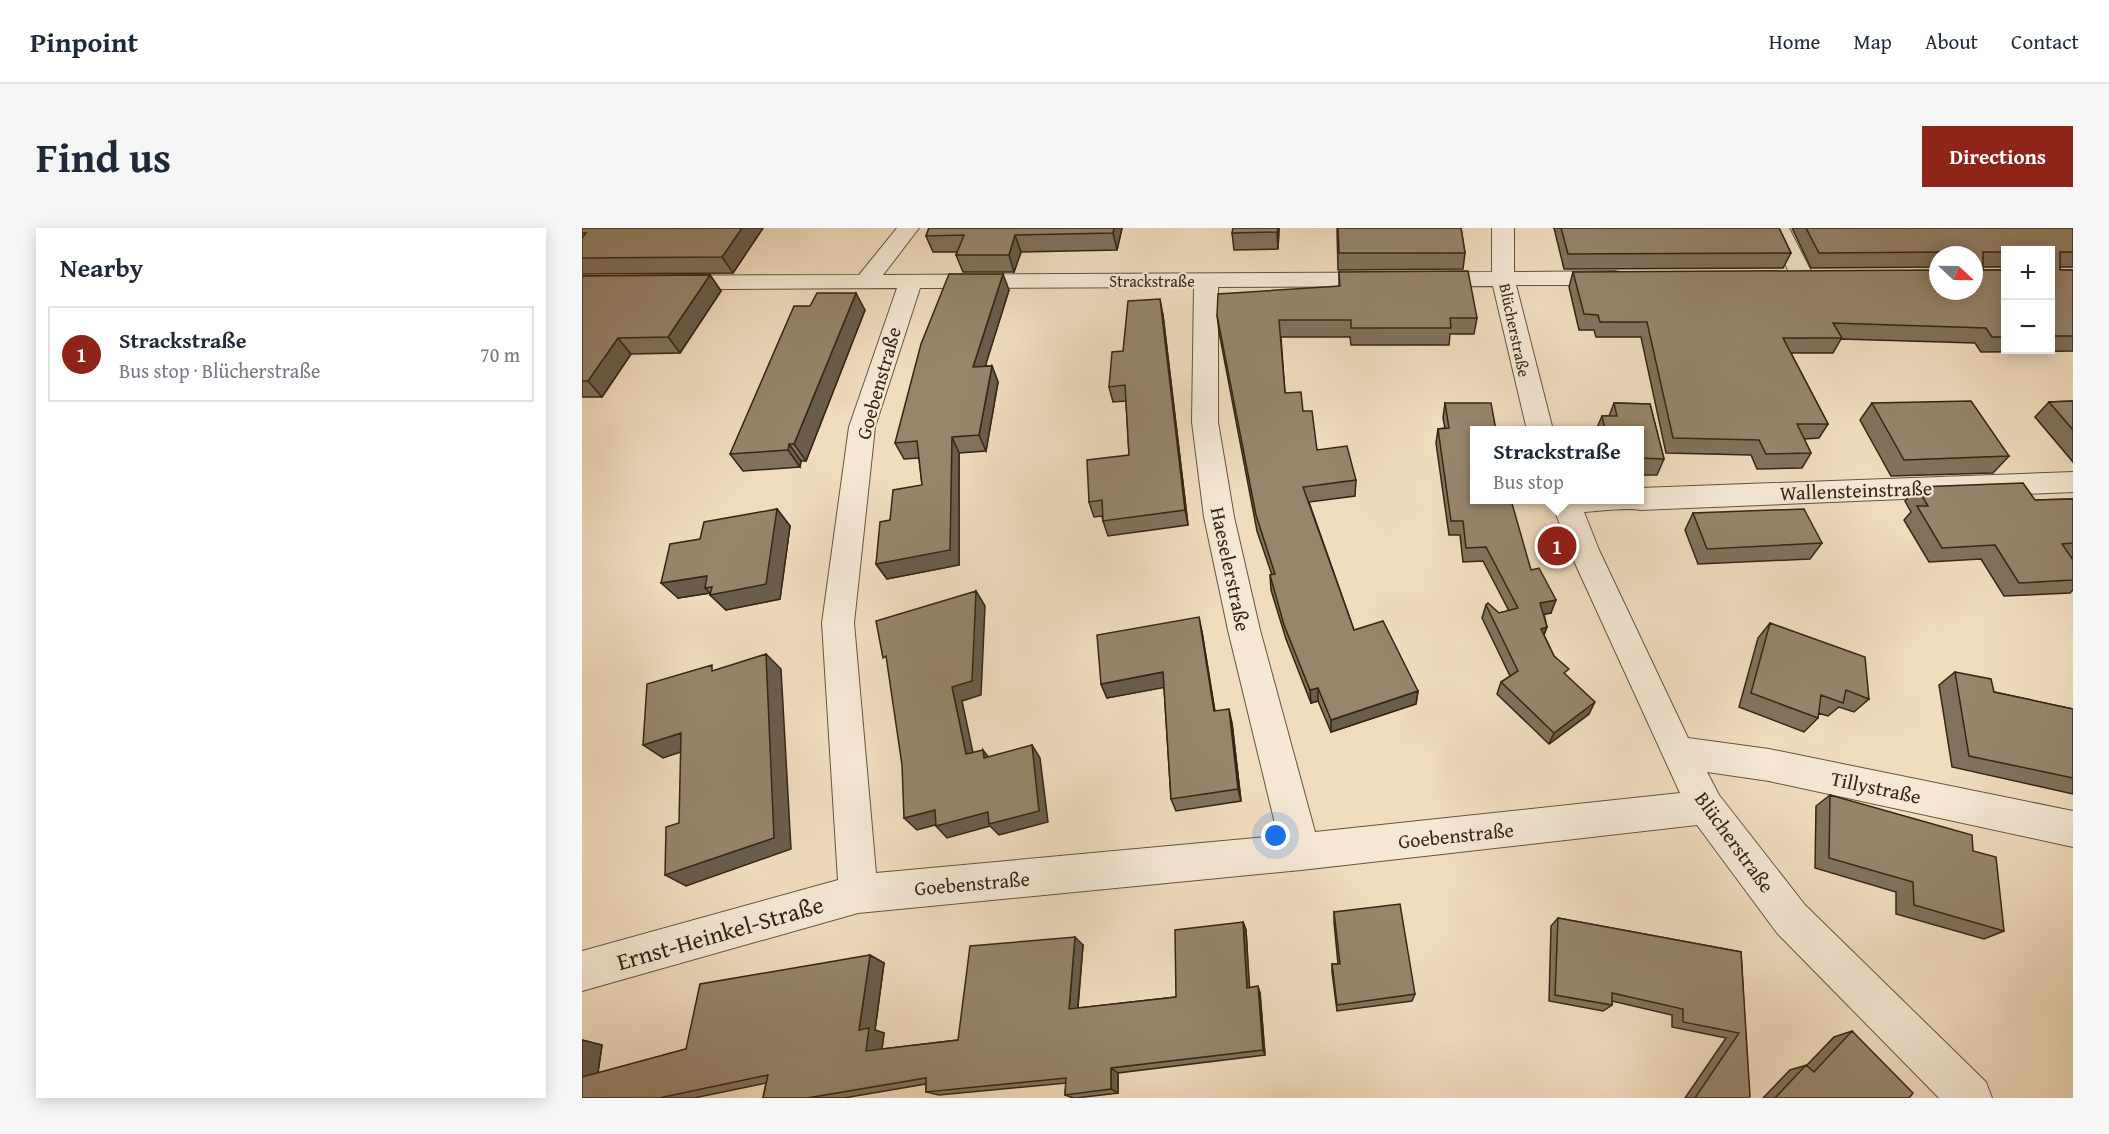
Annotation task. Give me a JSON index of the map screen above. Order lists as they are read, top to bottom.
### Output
{
  "streets": {
    "street": [
      "Strackstraße",
      "Blücherstraße",
      "Goebenstraße",
      "Wallensteinstraße",
      "Haeselerstraße",
      "Tillystraße",
      "Ernst-Heinkel-Straße"
    ]
  },
  "crossings": [
    ["Strackstraße", "Blücherstraße"],
    ["Strackstraße", "Goebenstraße"],
    ["Strackstraße", "Haeselerstraße"],
    ["Blücherstraße", "Goebenstraße"],
    ["Blücherstraße", "Tillystraße"],
    ["Goebenstraße", "Haeselerstraße"],
    ["Goebenstraße", "Ernst-Heinkel-Straße"]
  ],
  "north": "right",
  "page": {
    "header": "Pinpoint",
    "nav": [
      "Home",
      "Map",
      "About",
      "Contact"
    ],
    "title": "Find us",
    "buttons": "Directions",
    "heading": "Nearby",
    "map_buttons": ["+", "−"],
    "list": [
      {
        "mark": "1",
        "name": "Strackstraße",
        "note": "Bus stop · Blücherstraße",
        "value": "70 m"
      }
    ],
    "popup": ["Strackstraße", "Bus stop"],
    "pins": "1"
  }
}
